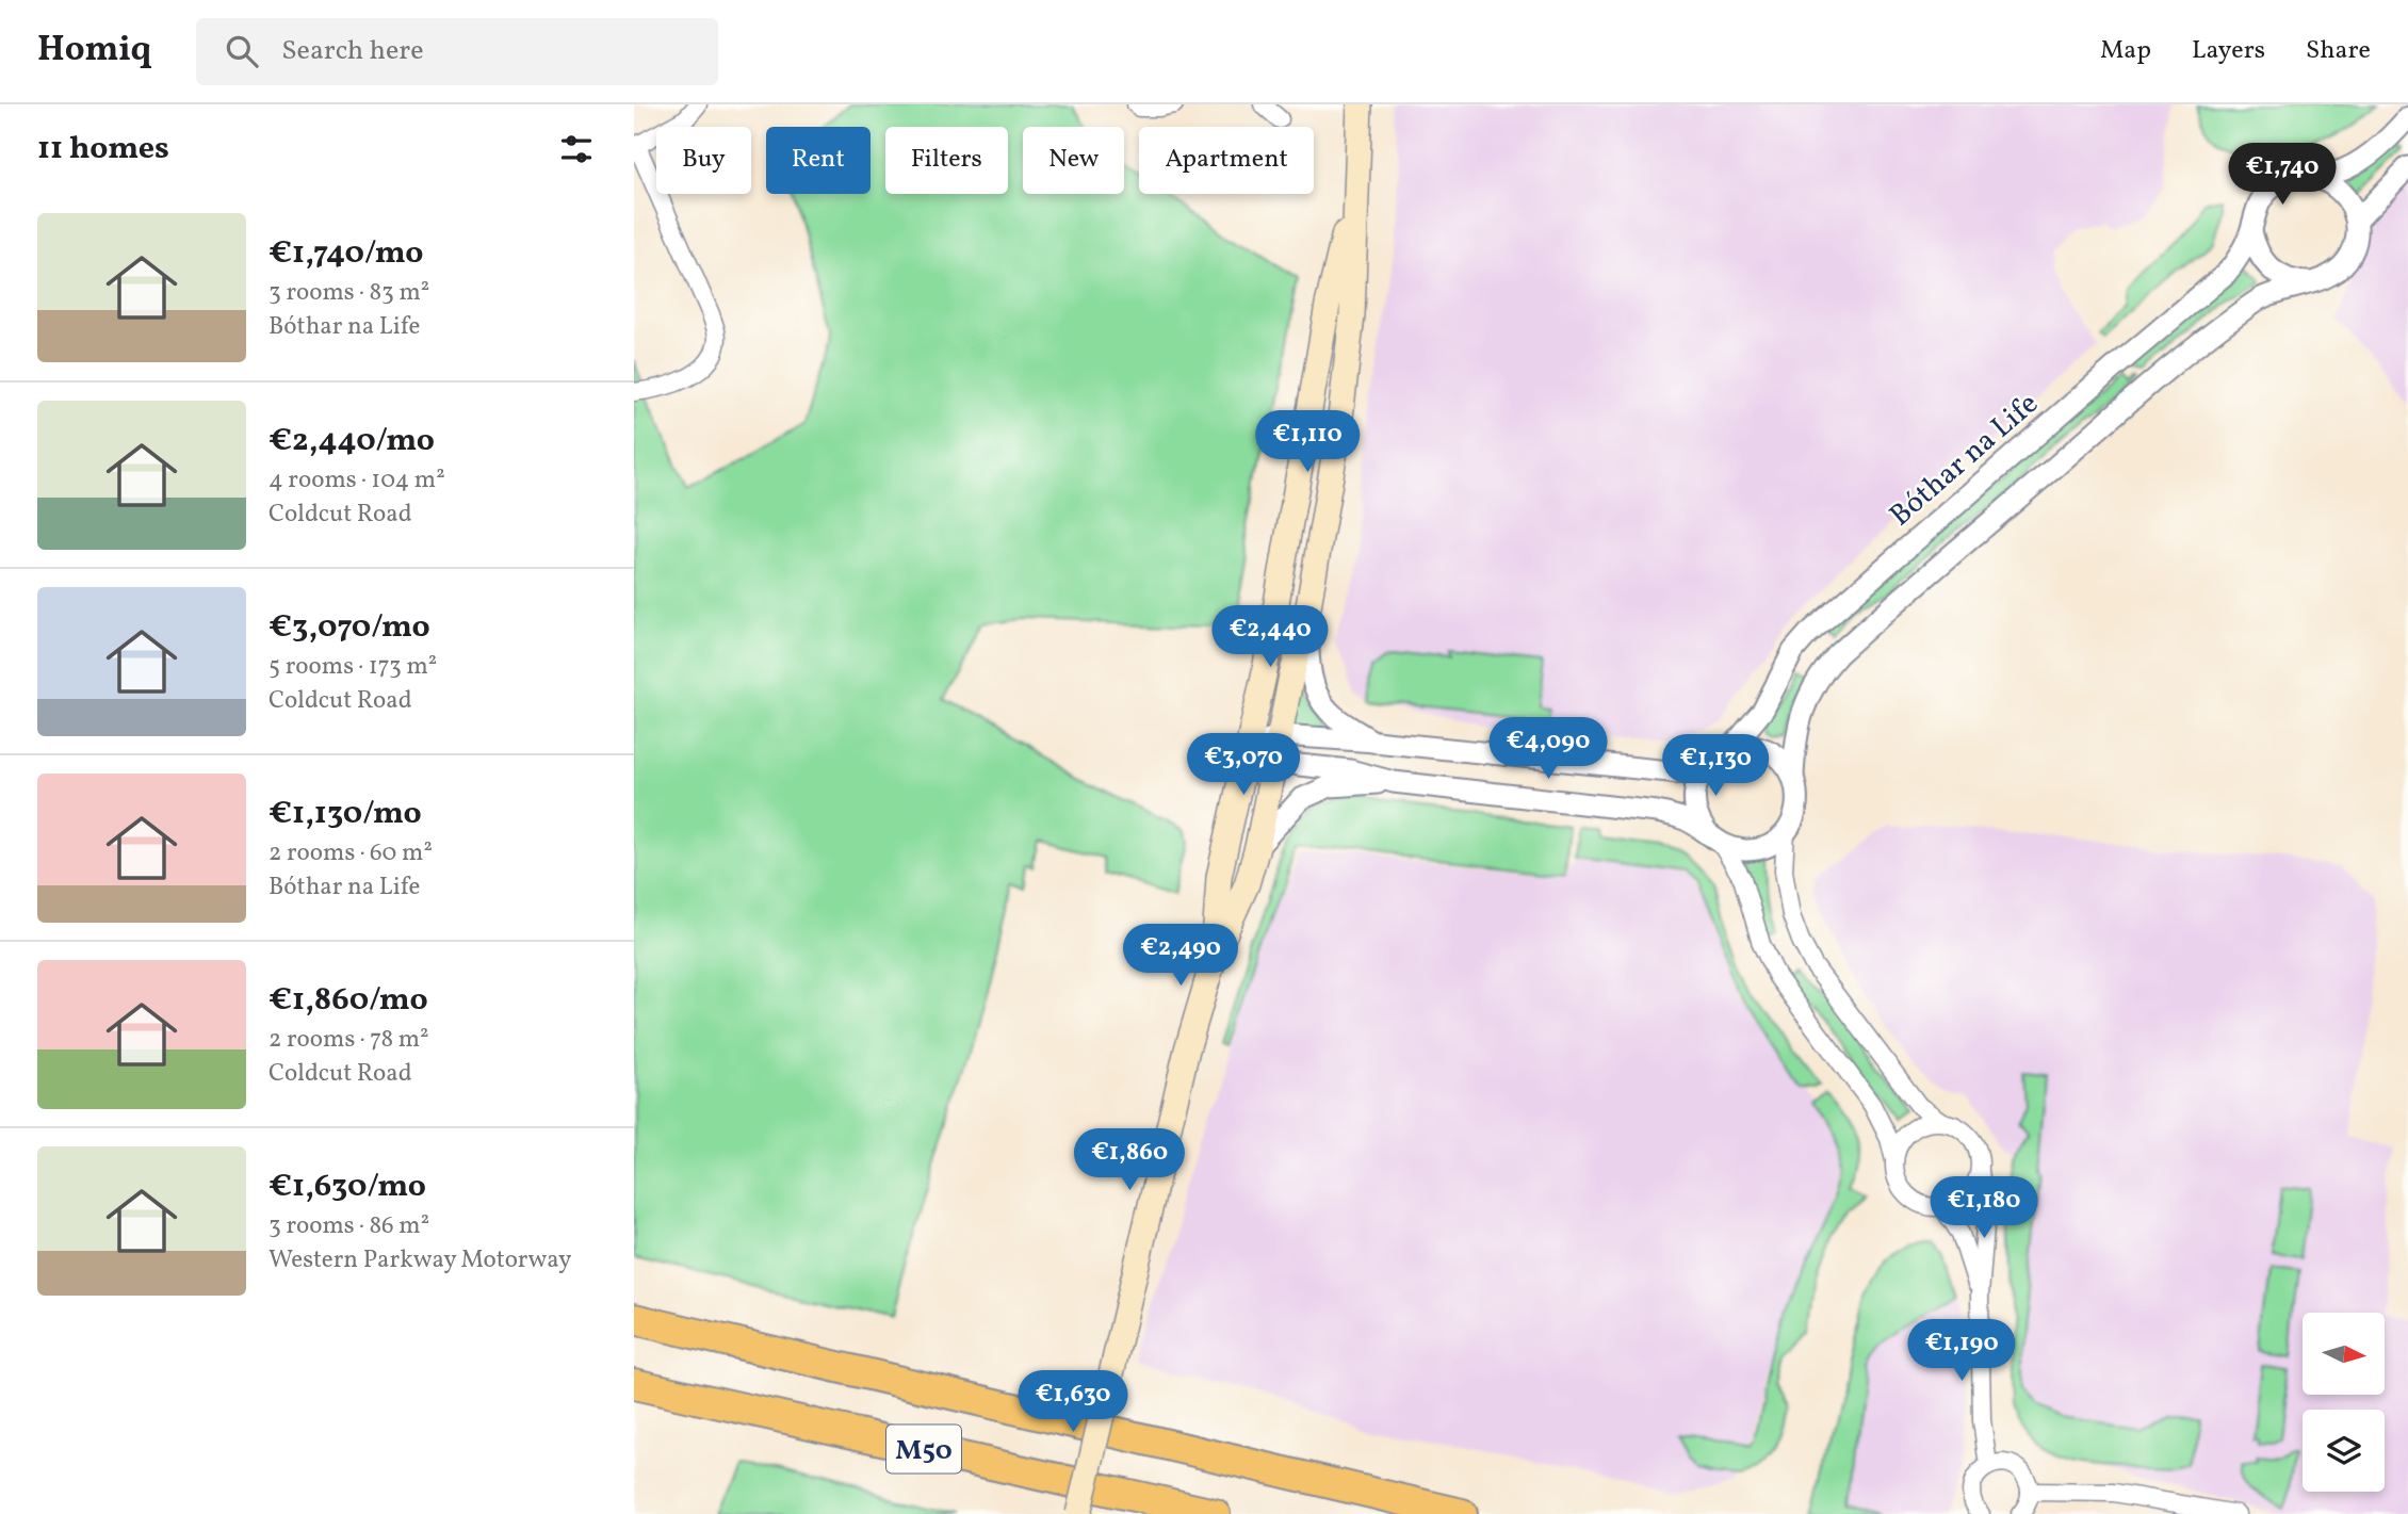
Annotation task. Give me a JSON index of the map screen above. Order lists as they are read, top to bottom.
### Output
{
  "streets": {
    "highway": ["M50"],
    "street": ["Bóthar na Life"]
  },
  "north": "right",
  "page": {
    "header": "Homiq",
    "search": "Search here",
    "nav": ["Map", "Layers", "Share"],
    "heading": "11 homes",
    "chip": [
      "Buy",
      "Rent",
      "Filters",
      "New",
      "Apartment"
    ],
    "price": [
      "€1,740",
      "€1,110",
      "€2,440",
      "€4,090",
      "€3,070",
      "€1,130",
      "€2,490",
      "€1,860",
      "€1,180",
      "€1,190",
      "€1,630"
    ],
    "list": [
      {
        "name": "€1,740/mo",
        "note": "3 rooms · 83 m² · Bóthar na Life"
      },
      {
        "name": "€2,440/mo",
        "note": "4 rooms · 104 m² · Coldcut Road"
      },
      {
        "name": "€3,070/mo",
        "note": "5 rooms · 173 m² · Coldcut Road"
      },
      {
        "name": "€1,130/mo",
        "note": "2 rooms · 60 m² · Bóthar na Life"
      },
      {
        "name": "€1,860/mo",
        "note": "2 rooms · 78 m² · Coldcut Road"
      },
      {
        "name": "€1,630/mo",
        "note": "3 rooms · 86 m² · Western Parkway Motorway"
      }
    ]
  }
}
